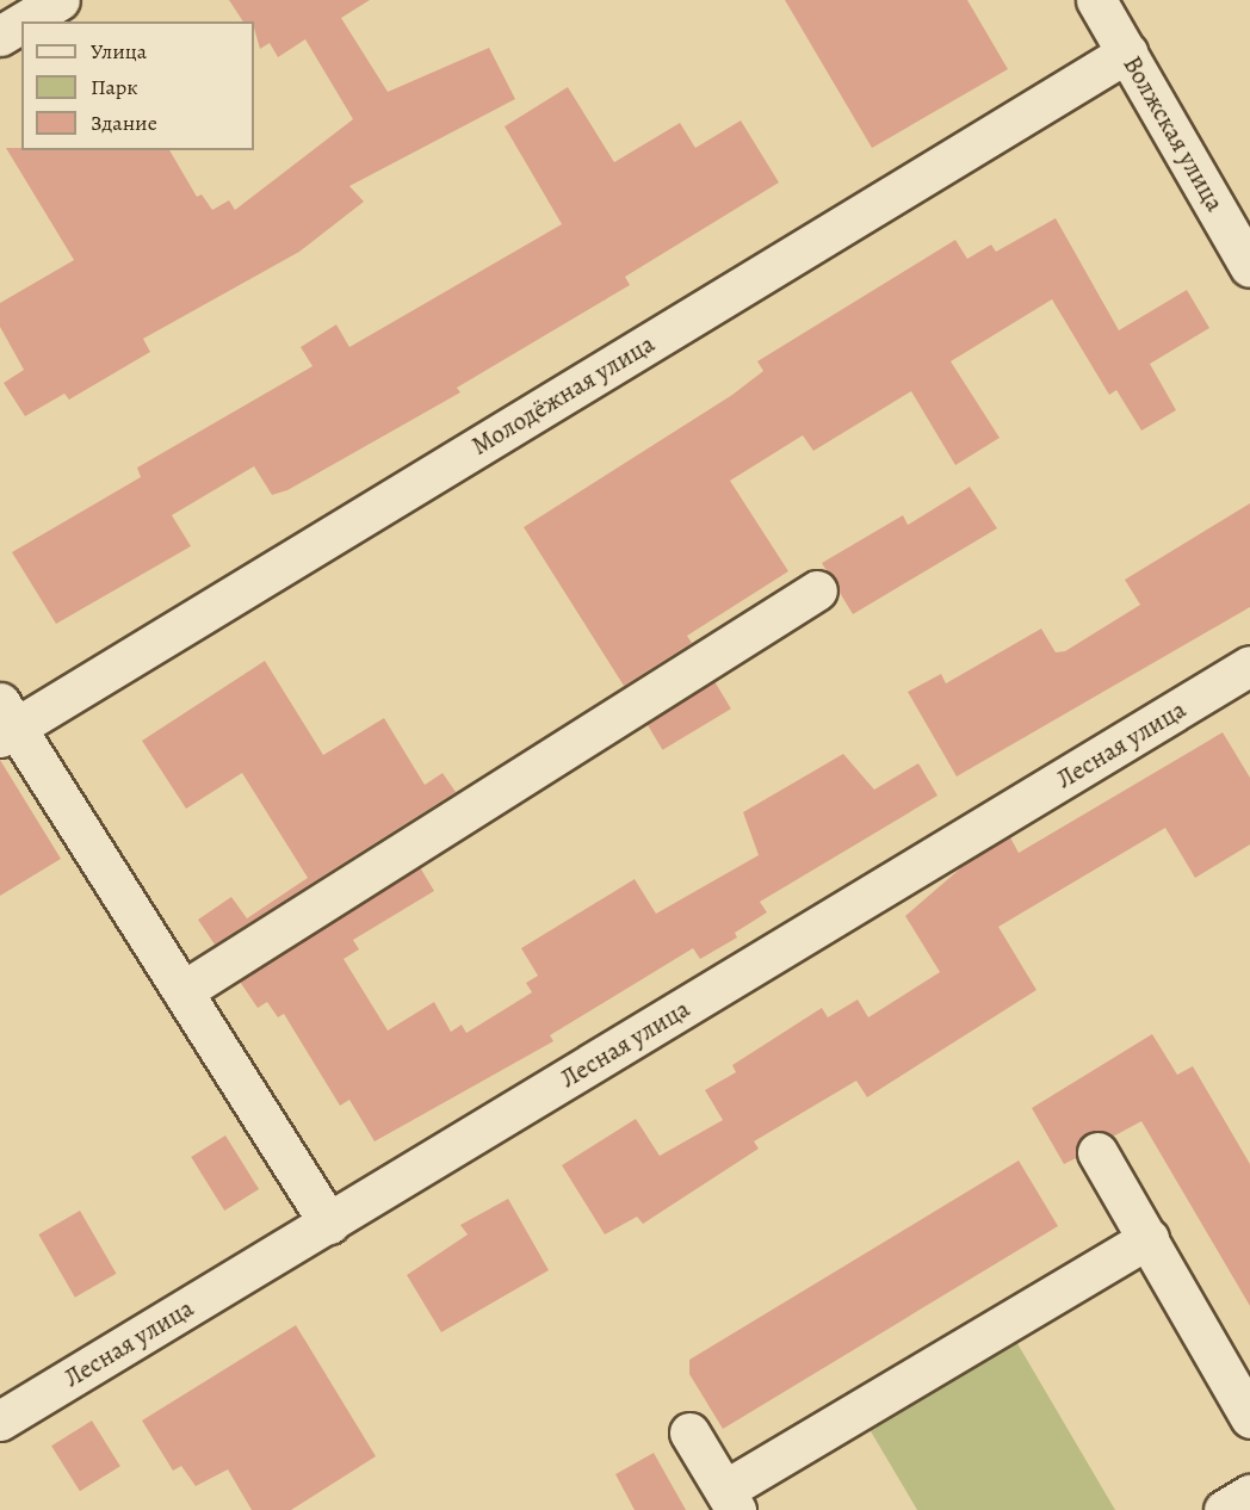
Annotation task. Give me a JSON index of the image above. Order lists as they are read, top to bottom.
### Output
{
  "streets": {
    "street": ["Волжская улица", "Молодёжная улица", "Лесная улица"]
  },
  "crossings": [
    ["Волжская улица", "Молодёжная улица"]
  ],
  "legend": ["Улица", "Парк", "Здание"]
}
